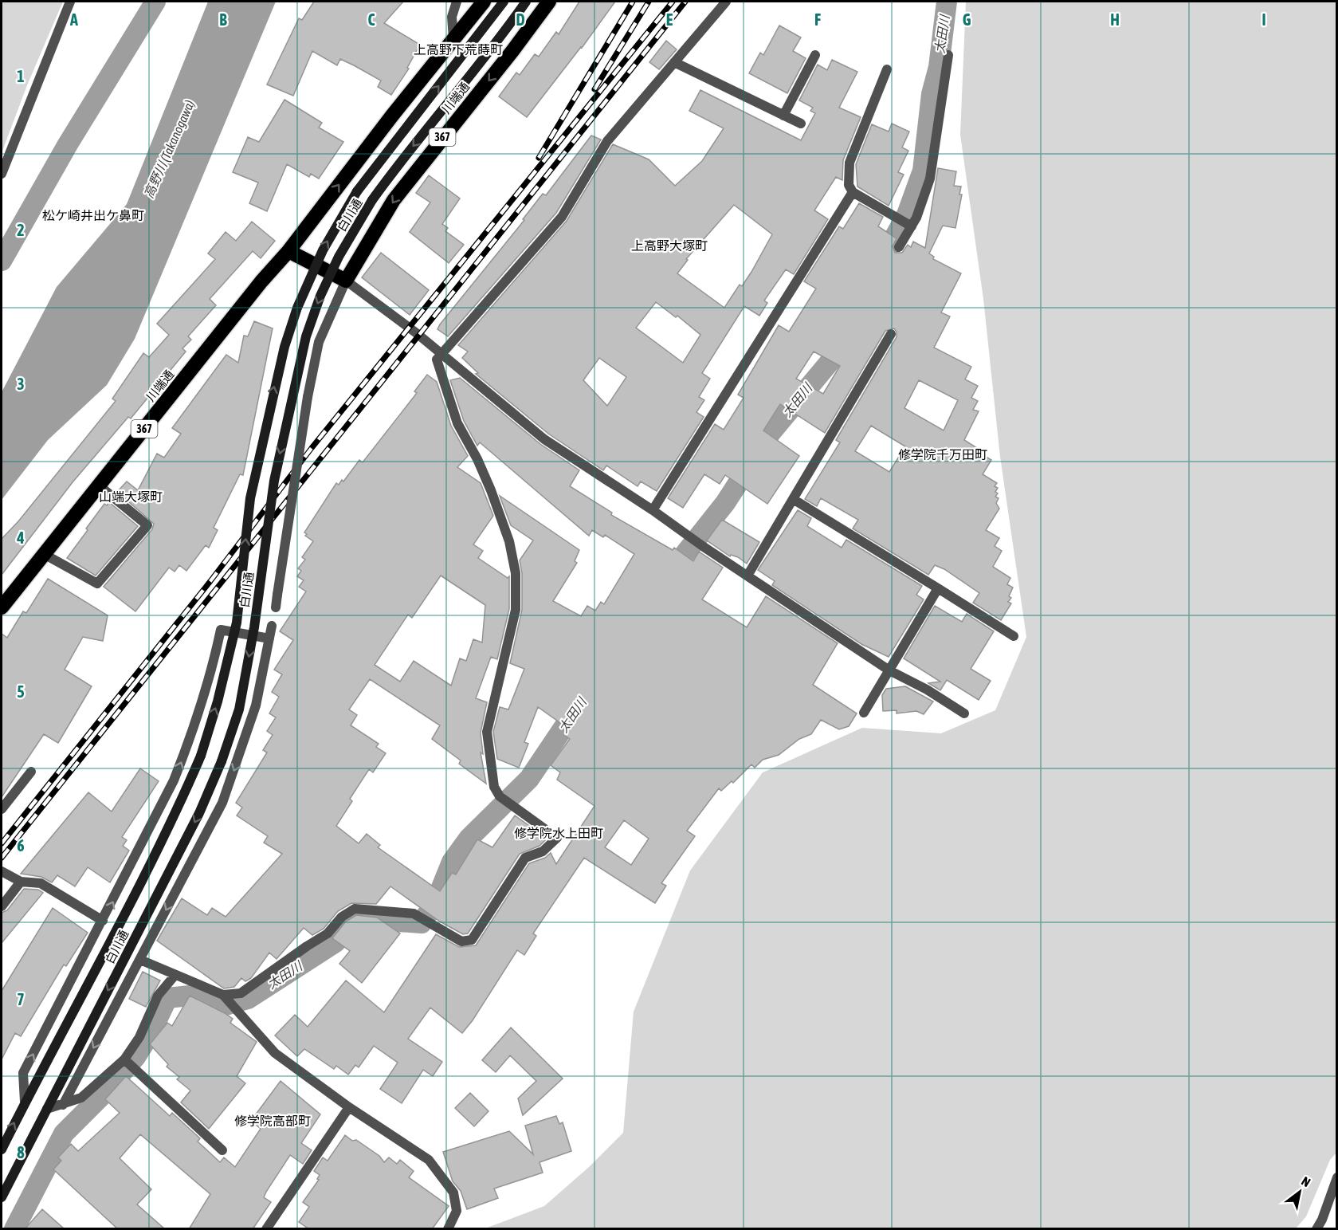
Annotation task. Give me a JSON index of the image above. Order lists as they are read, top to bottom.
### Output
{
  "streets": {
    "highway": ["川端通", "367"],
    "street": ["白川通"]
  },
  "districts": [
    "上高野下荒蒔町",
    "松ケ崎井出ケ鼻町",
    "上高野大塚町",
    "修学院千万田町",
    "山端大塚町",
    "修学院水上田町",
    "修学院高部町"
  ],
  "water": ["太田川", "高野川 (Takanogawa)"],
  "north": "top right",
  "grid": {
    "columns": [
      "A",
      "B",
      "C",
      "D",
      "E",
      "F",
      "G",
      "H",
      "I"
    ],
    "rows": [
      "1",
      "2",
      "3",
      "4",
      "5",
      "6",
      "7",
      "8"
    ]
  }
}
